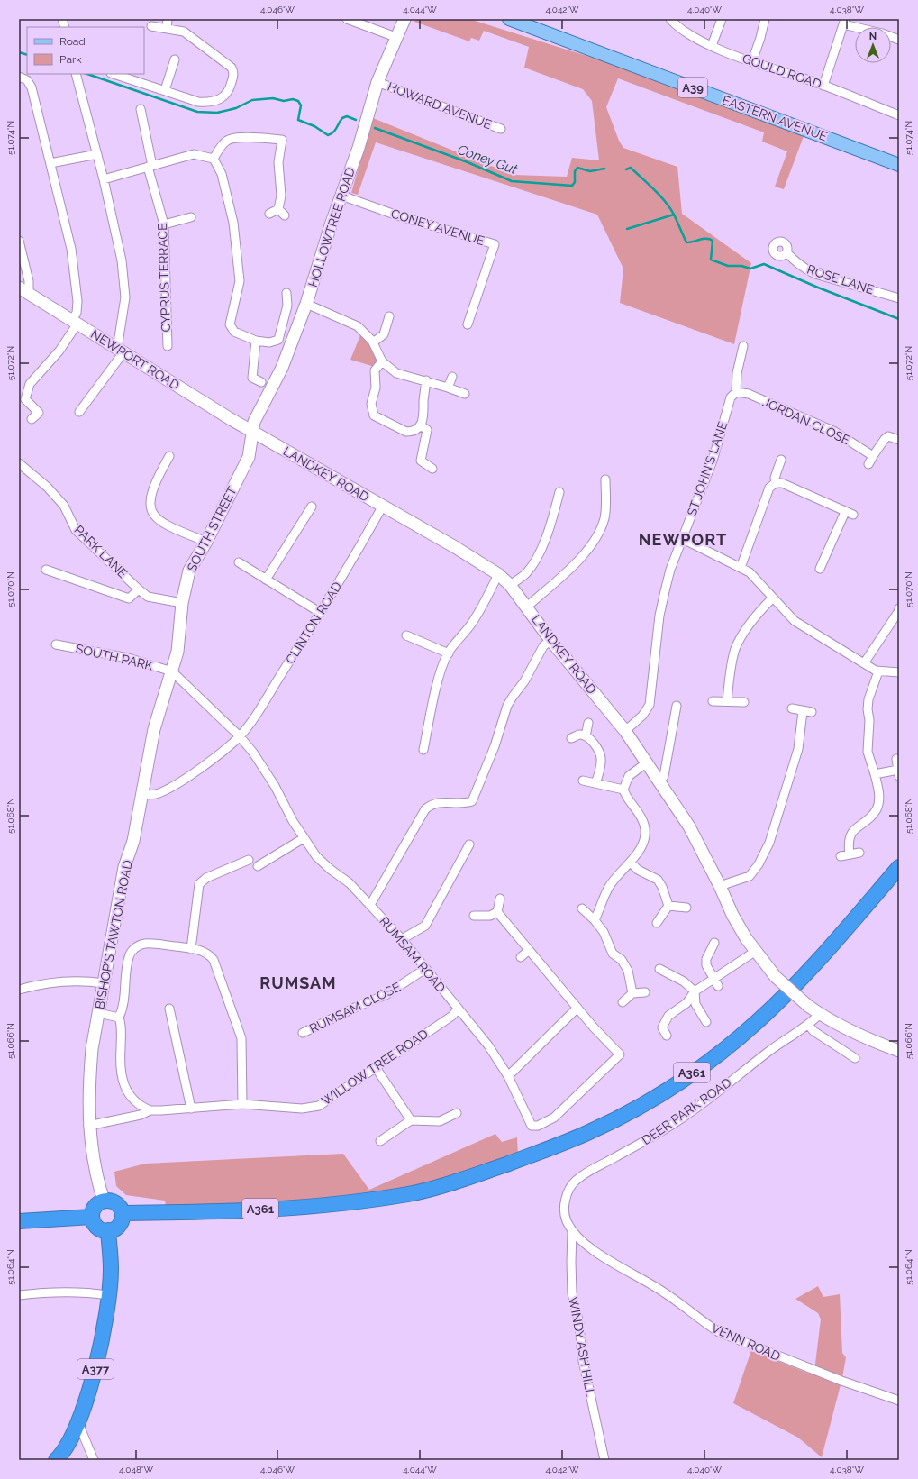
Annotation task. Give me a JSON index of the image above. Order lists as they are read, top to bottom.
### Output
{
  "streets": {
    "highway": ["A361", "A377"],
    "main road": [
      "A39",
      "EASTERN AVENUE",
      "HOLLOWTREE ROAD",
      "NEWPORT ROAD",
      "LANDKEY ROAD",
      "SOUTH STREET",
      "BISHOP'S TAWTON ROAD"
    ],
    "street": [
      "GOULD ROAD",
      "HOWARD AVENUE",
      "CONEY AVENUE",
      "CYPRUS TERRACE",
      "ROSE LANE",
      "JORDAN CLOSE",
      "ST JOHN'S LANE",
      "PARK LANE",
      "CLINTON ROAD",
      "SOUTH PARK",
      "RUMSAM ROAD",
      "RUMSAM CLOSE",
      "WILLOW TREE ROAD",
      "DEER PARK ROAD",
      "VENN ROAD",
      "WINDY ASH HILL"
    ]
  },
  "crossings": [
    ["HOWARD AVENUE", "HOLLOWTREE ROAD"],
    ["HOLLOWTREE ROAD", "CONEY AVENUE"],
    ["HOLLOWTREE ROAD", "NEWPORT ROAD"],
    ["HOLLOWTREE ROAD", "LANDKEY ROAD"],
    ["HOLLOWTREE ROAD", "SOUTH STREET"],
    ["NEWPORT ROAD", "LANDKEY ROAD"],
    ["NEWPORT ROAD", "SOUTH STREET"],
    ["JORDAN CLOSE", "ST JOHN'S LANE"],
    ["ST JOHN'S LANE", "LANDKEY ROAD"],
    ["LANDKEY ROAD", "SOUTH STREET"],
    ["LANDKEY ROAD", "CLINTON ROAD"],
    ["LANDKEY ROAD", "DEER PARK ROAD"],
    ["SOUTH STREET", "PARK LANE"],
    ["SOUTH STREET", "SOUTH PARK"],
    ["SOUTH STREET", "BISHOP'S TAWTON ROAD"],
    ["SOUTH STREET", "RUMSAM ROAD"],
    ["CLINTON ROAD", "BISHOP'S TAWTON ROAD"],
    ["CLINTON ROAD", "RUMSAM ROAD"],
    ["SOUTH PARK", "BISHOP'S TAWTON ROAD"],
    ["SOUTH PARK", "RUMSAM ROAD"],
    ["BISHOP'S TAWTON ROAD", "RUMSAM ROAD"],
    ["BISHOP'S TAWTON ROAD", "WILLOW TREE ROAD"],
    ["BISHOP'S TAWTON ROAD", "A361"],
    ["BISHOP'S TAWTON ROAD", "A377"],
    ["RUMSAM ROAD", "RUMSAM CLOSE"],
    ["RUMSAM ROAD", "WILLOW TREE ROAD"],
    ["A361", "A377"],
    ["DEER PARK ROAD", "VENN ROAD"],
    ["DEER PARK ROAD", "WINDY ASH HILL"],
    ["VENN ROAD", "WINDY ASH HILL"]
  ],
  "districts": ["NEWPORT", "RUMSAM"],
  "water": ["Coney Gut"],
  "legend": ["Road", "Park"],
  "north": "top",
  "coordinates": [
    "4.046°W",
    "4.044°W",
    "4.042°W",
    "4.040°W",
    "4.038°W",
    "51.074°N",
    "51.072°N",
    "51.070°N",
    "51.068°N",
    "51.066°N",
    "51.064°N",
    "4.048°W"
  ]
}
